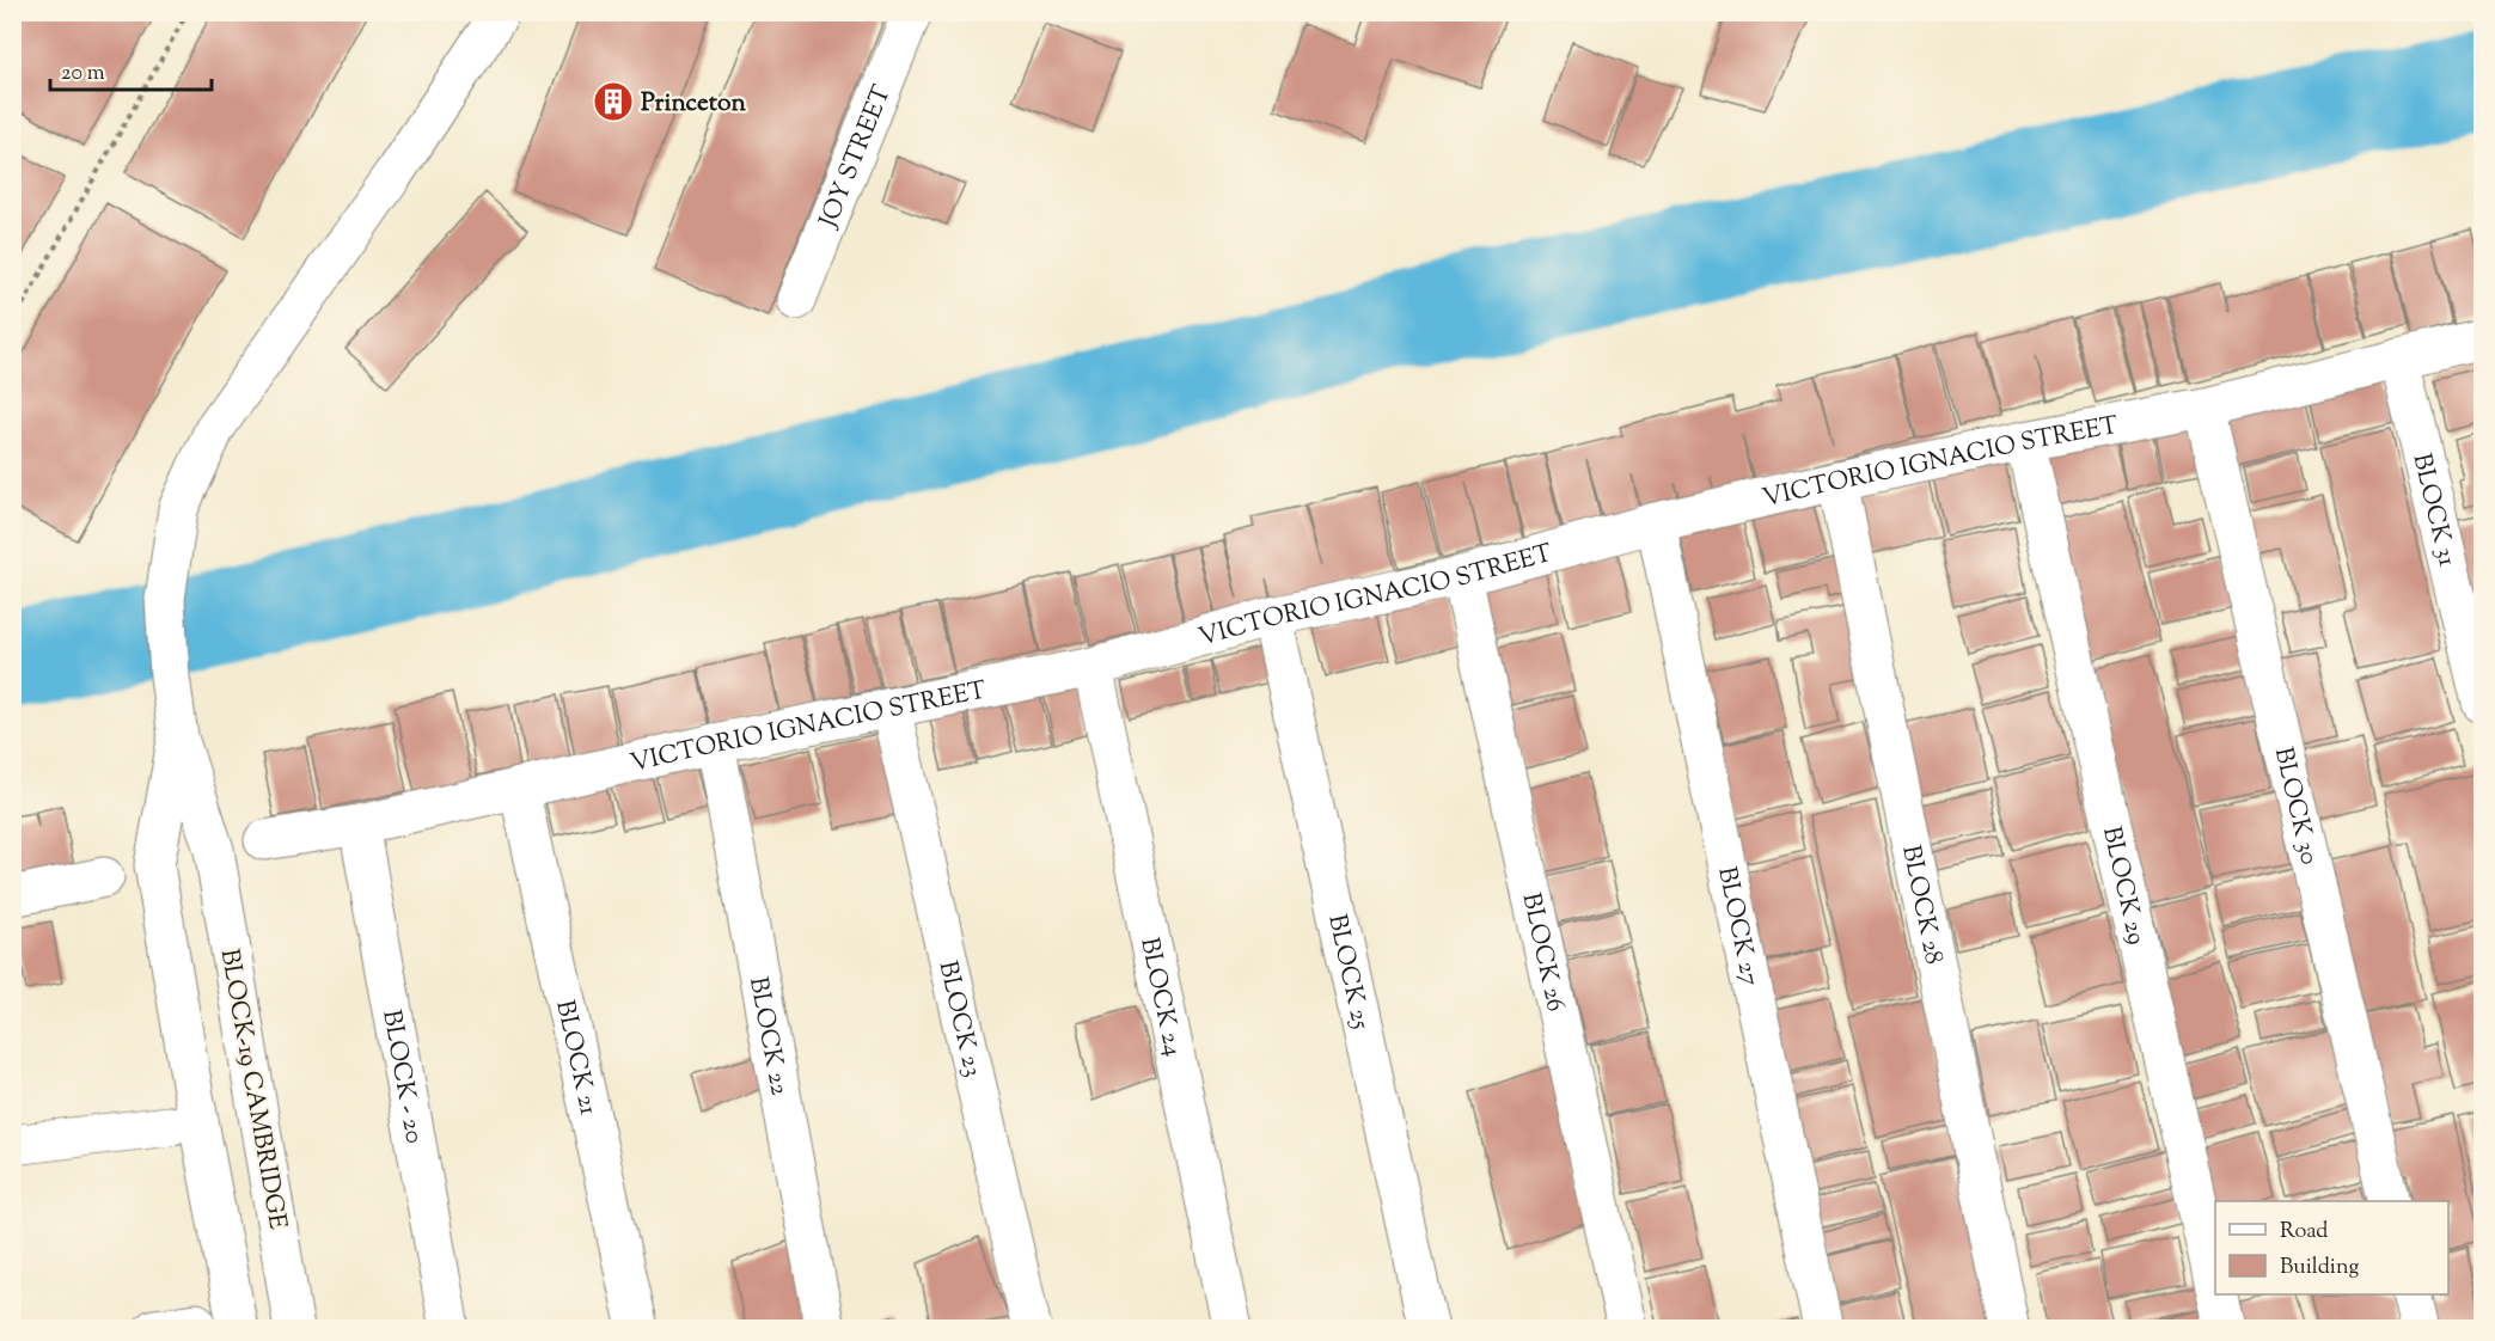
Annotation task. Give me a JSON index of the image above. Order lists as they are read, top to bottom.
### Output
{
  "streets": {
    "street": [
      "JOY STREET",
      "VICTORIO IGNACIO STREET",
      "BLOCK 31",
      "BLOCK 30",
      "BLOCK 29",
      "BLOCK 28",
      "BLOCK 27",
      "BLOCK 26",
      "BLOCK 25",
      "BLOCK 24",
      "BLOCK 23",
      "BLOCK 22",
      "BLOCK 21",
      "BLOCK - 20",
      "BLOCK-19 CAMBRIDGE"
    ]
  },
  "crossings": [
    ["VICTORIO IGNACIO STREET", "BLOCK 31"],
    ["VICTORIO IGNACIO STREET", "BLOCK 30"],
    ["VICTORIO IGNACIO STREET", "BLOCK 29"],
    ["VICTORIO IGNACIO STREET", "BLOCK 28"],
    ["VICTORIO IGNACIO STREET", "BLOCK 27"],
    ["VICTORIO IGNACIO STREET", "BLOCK 26"],
    ["VICTORIO IGNACIO STREET", "BLOCK 25"],
    ["VICTORIO IGNACIO STREET", "BLOCK 24"],
    ["VICTORIO IGNACIO STREET", "BLOCK 23"],
    ["VICTORIO IGNACIO STREET", "BLOCK 22"],
    ["VICTORIO IGNACIO STREET", "BLOCK 21"],
    ["VICTORIO IGNACIO STREET", "BLOCK - 20"]
  ],
  "places": {
    "building": ["Princeton"]
  },
  "legend": ["Road", "Building"],
  "scale_bar": "20 m"
}
